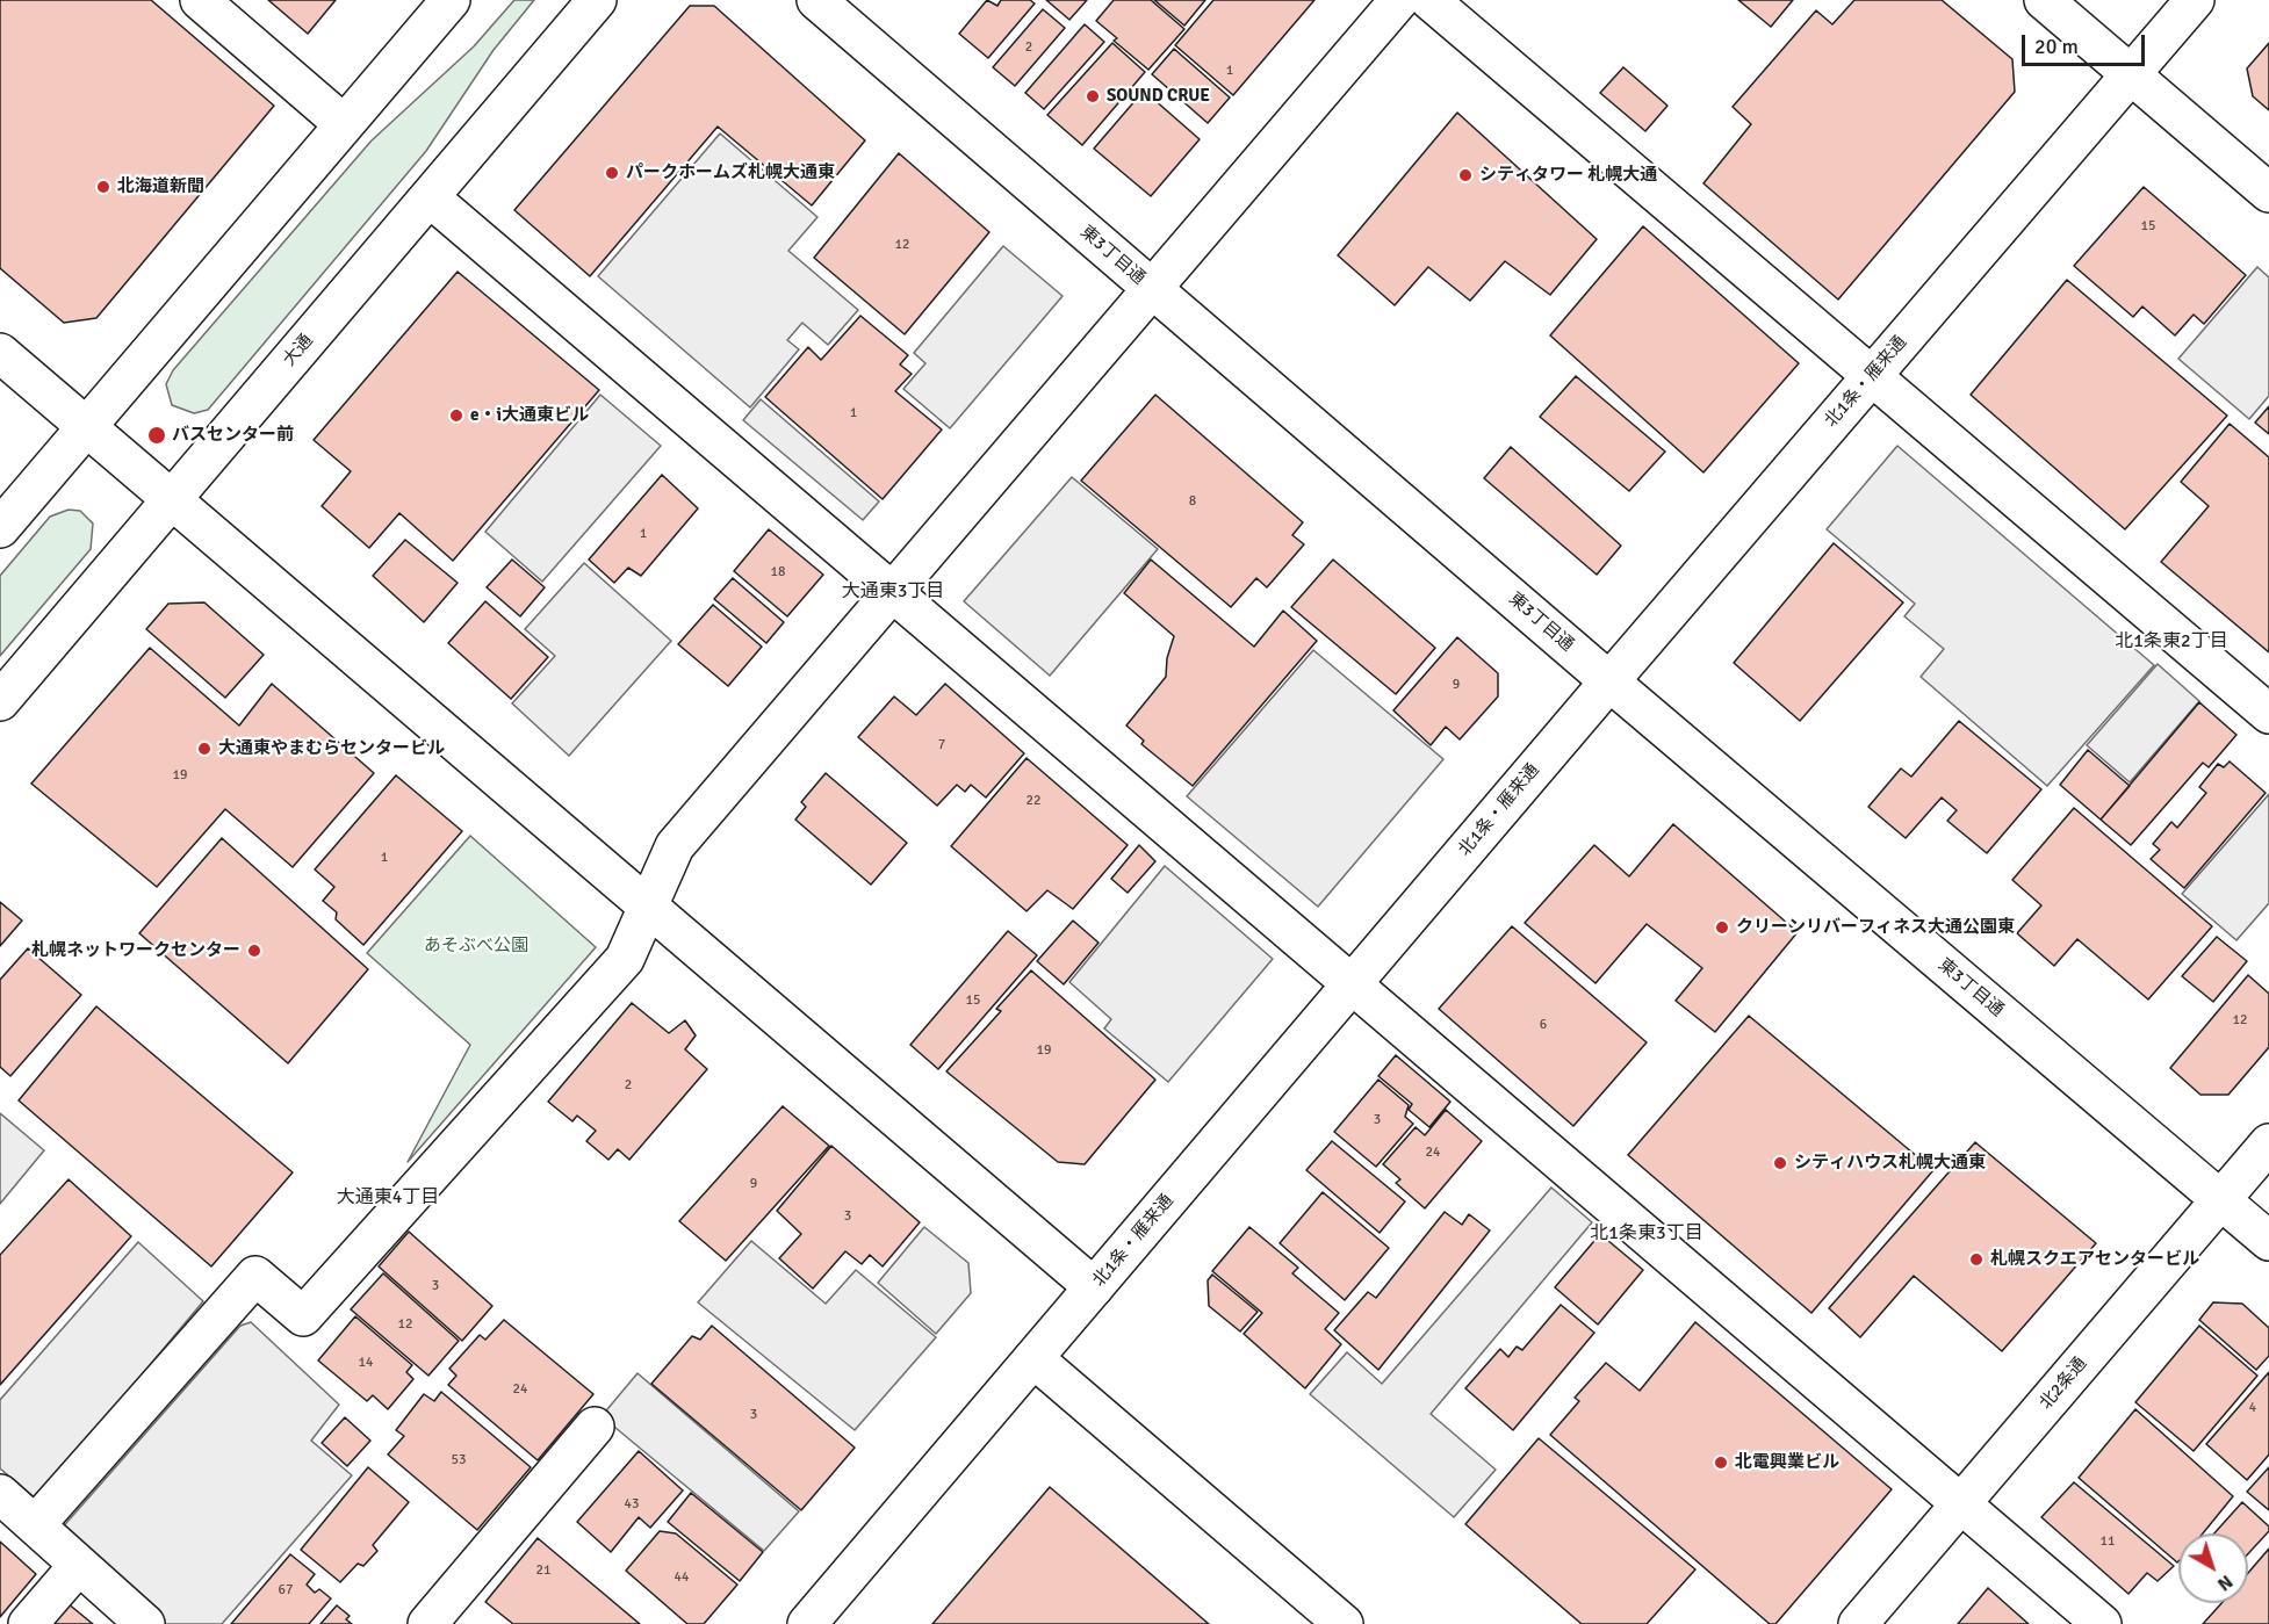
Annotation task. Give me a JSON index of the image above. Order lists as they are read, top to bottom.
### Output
{
  "streets": {
    "main road": [
      "東3丁目通",
      "大通",
      "北1条・雁来通",
      "北2条通"
    ]
  },
  "crossings": [
    ["東3丁目通", "北1条・雁来通"],
    ["東3丁目通", "北2条通"]
  ],
  "districts": [
    "大通東3丁目",
    "北1条東2丁目",
    "大通東4丁目",
    "北1条東3丁目"
  ],
  "parks": ["あそぶべ公園"],
  "places": [
    "SOUND CRUE",
    "パークホームズ札幌大通東",
    "シティタワー 札幌大通",
    "北海道新聞",
    "e・i大通東ビル",
    "バスセンター前",
    "大通東やまむらセンタービル",
    "クリーンリバーフィネス大通公園東",
    "札幌ネットワークセンター",
    "シティハウス札幌大通東",
    "札幌スクエアセンタービル",
    "北電興業ビル"
  ],
  "house_numbers": [
    "2",
    "1",
    "15",
    "12",
    "1",
    "8",
    "1",
    "18",
    "9",
    "7",
    "19",
    "22",
    "1",
    "15",
    "12",
    "6",
    "19",
    "2",
    "3",
    "24",
    "9",
    "3",
    "3",
    "12",
    "14",
    "24",
    "4",
    "3",
    "53",
    "43",
    "11",
    "21",
    "44",
    "67"
  ],
  "scale_bar": "20 m",
  "north": "bottom right"
}
